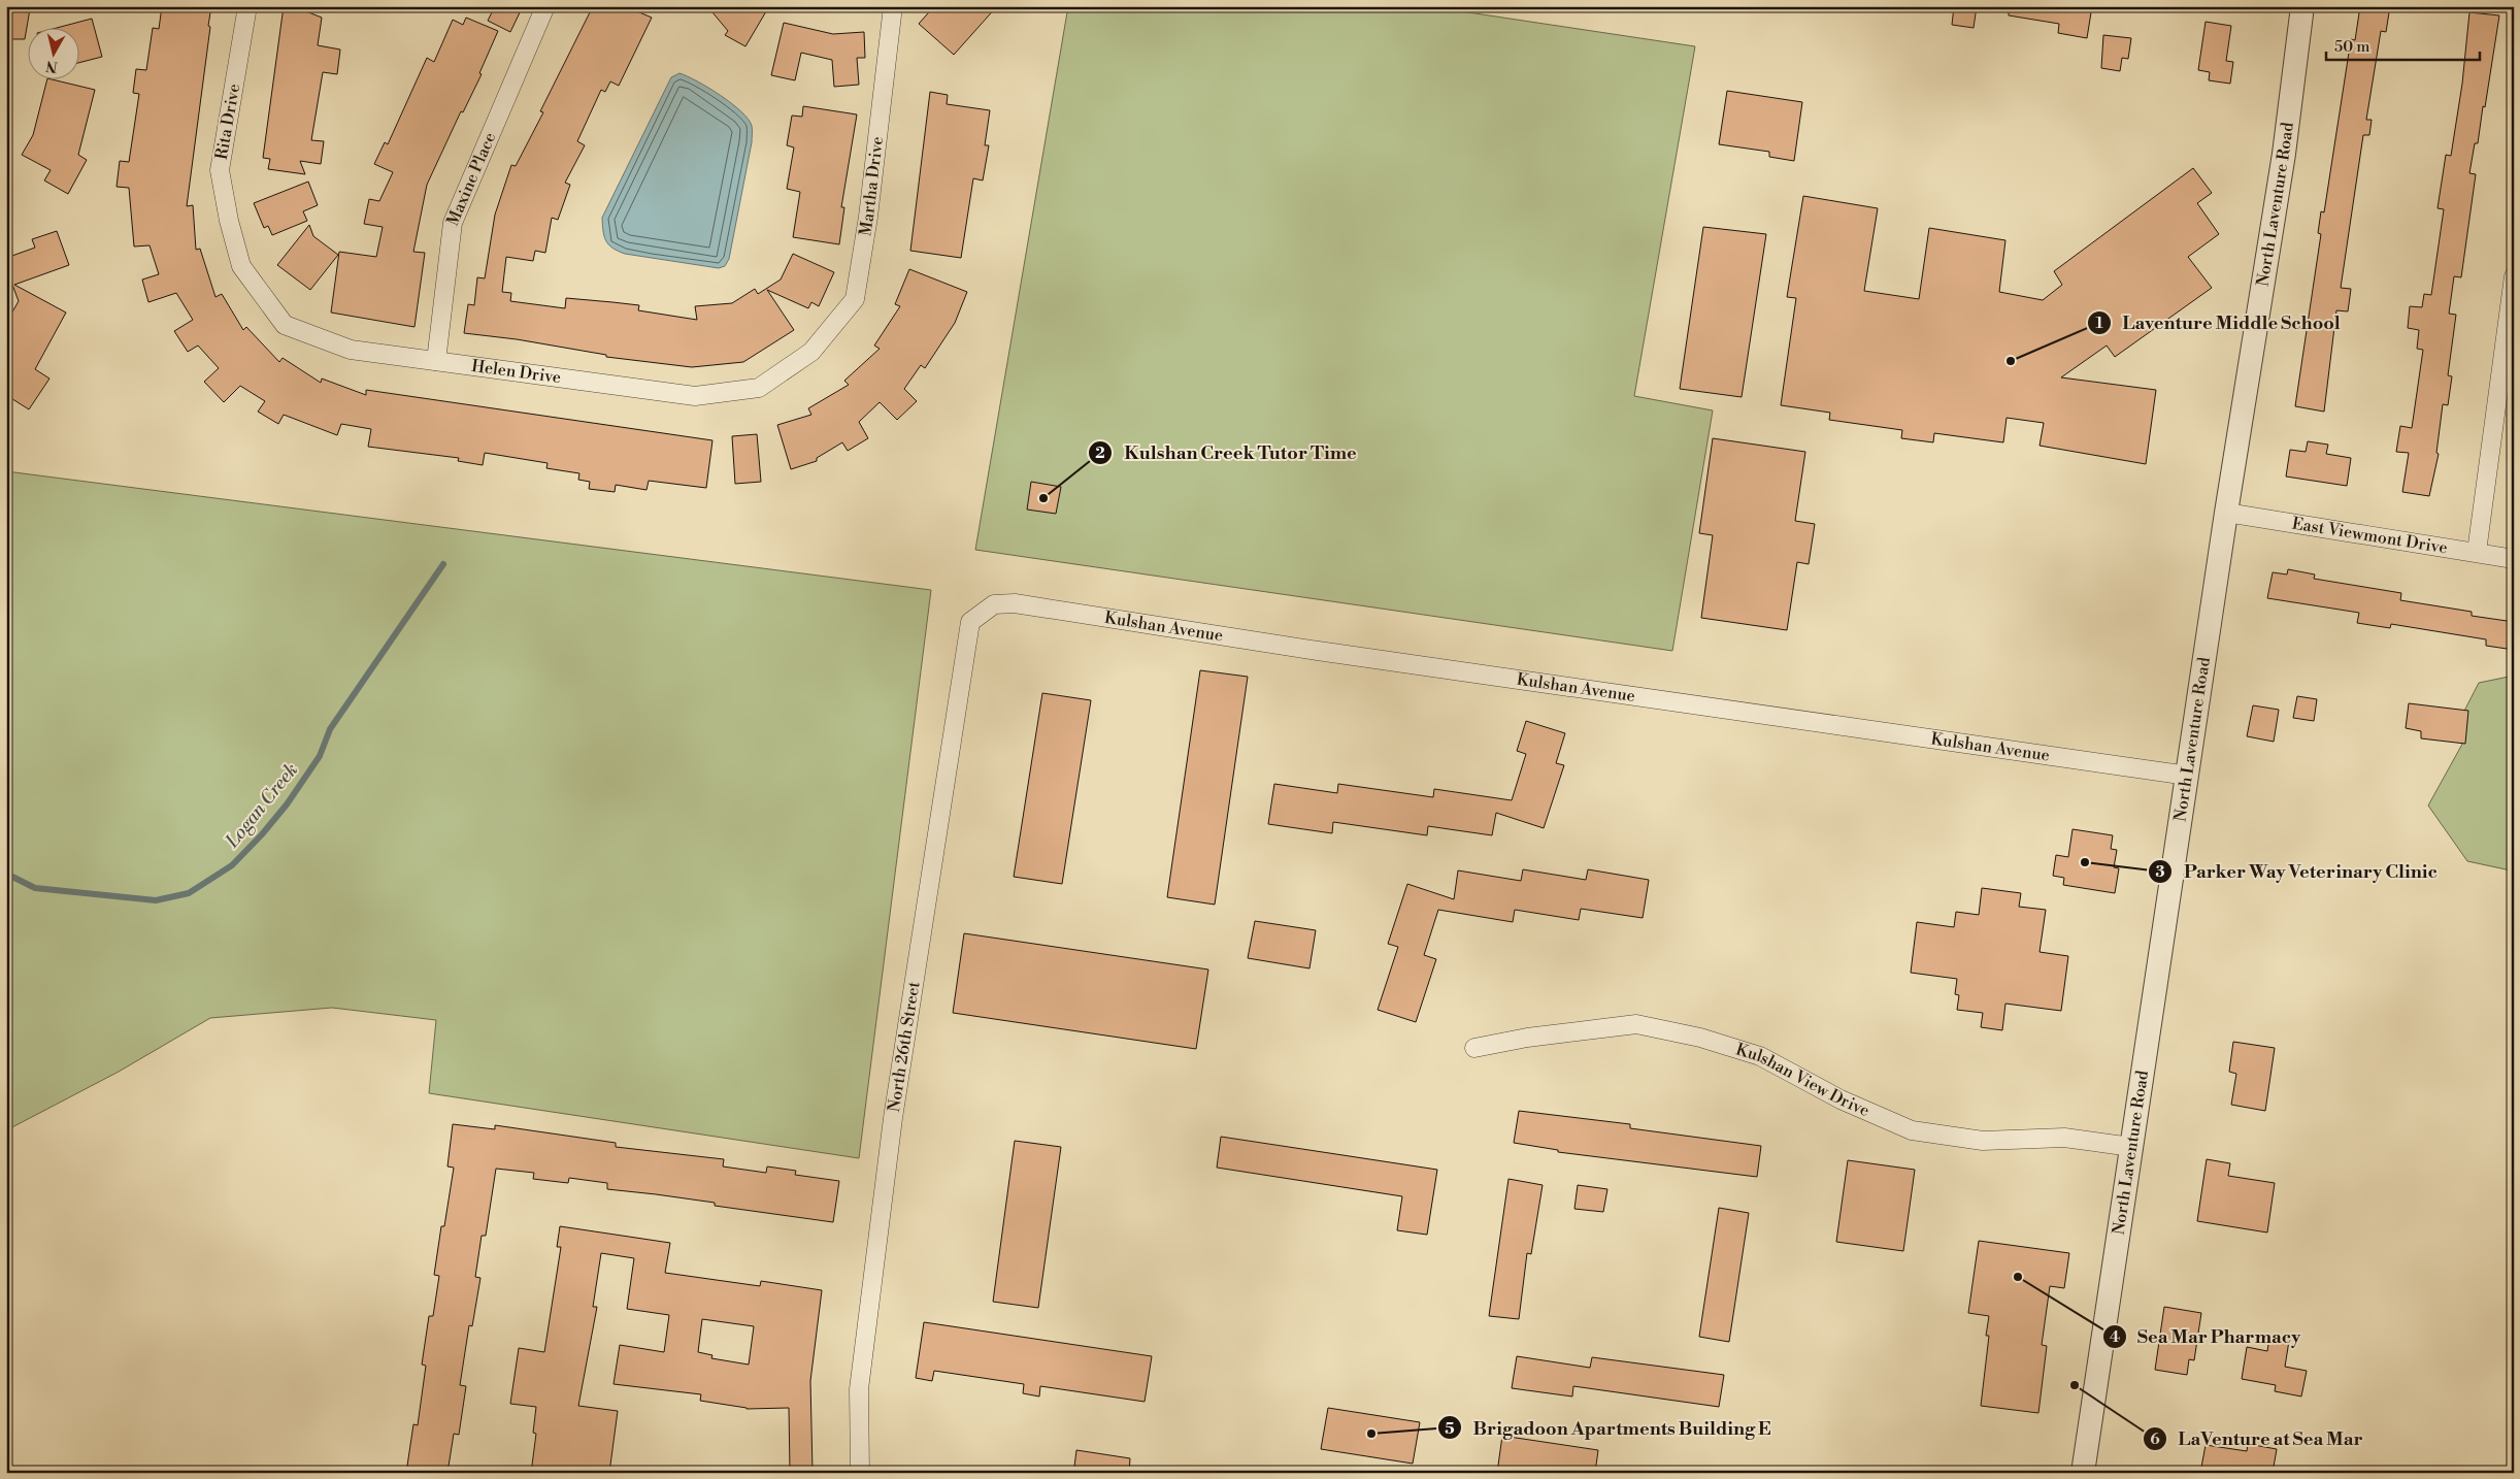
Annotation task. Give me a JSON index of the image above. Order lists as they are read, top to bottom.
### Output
{
  "streets": {
    "street": [
      "Rita Drive",
      "Maxine Place",
      "Martha Drive",
      "North Laventure Road",
      "Helen Drive",
      "East Viewmont Drive",
      "Kulshan Avenue",
      "North 26th Street",
      "Kulshan View Drive"
    ]
  },
  "crossings": [
    ["Rita Drive", "Helen Drive"],
    ["Maxine Place", "Helen Drive"],
    ["Martha Drive", "Helen Drive"],
    ["North Laventure Road", "East Viewmont Drive"],
    ["North Laventure Road", "Kulshan Avenue"],
    ["North Laventure Road", "Kulshan View Drive"],
    ["Kulshan Avenue", "North 26th Street"]
  ],
  "water": ["Logan Creek"],
  "places": [
    "Laventure Middle School",
    "Kulshan Creek Tutor Time",
    "Parker Way Veterinary Clinic",
    "Sea Mar Pharmacy",
    "LaVenture at Sea Mar",
    "Brigadoon Apartments Building E"
  ],
  "scale_bar": "50 m",
  "north": "bottom"
}
